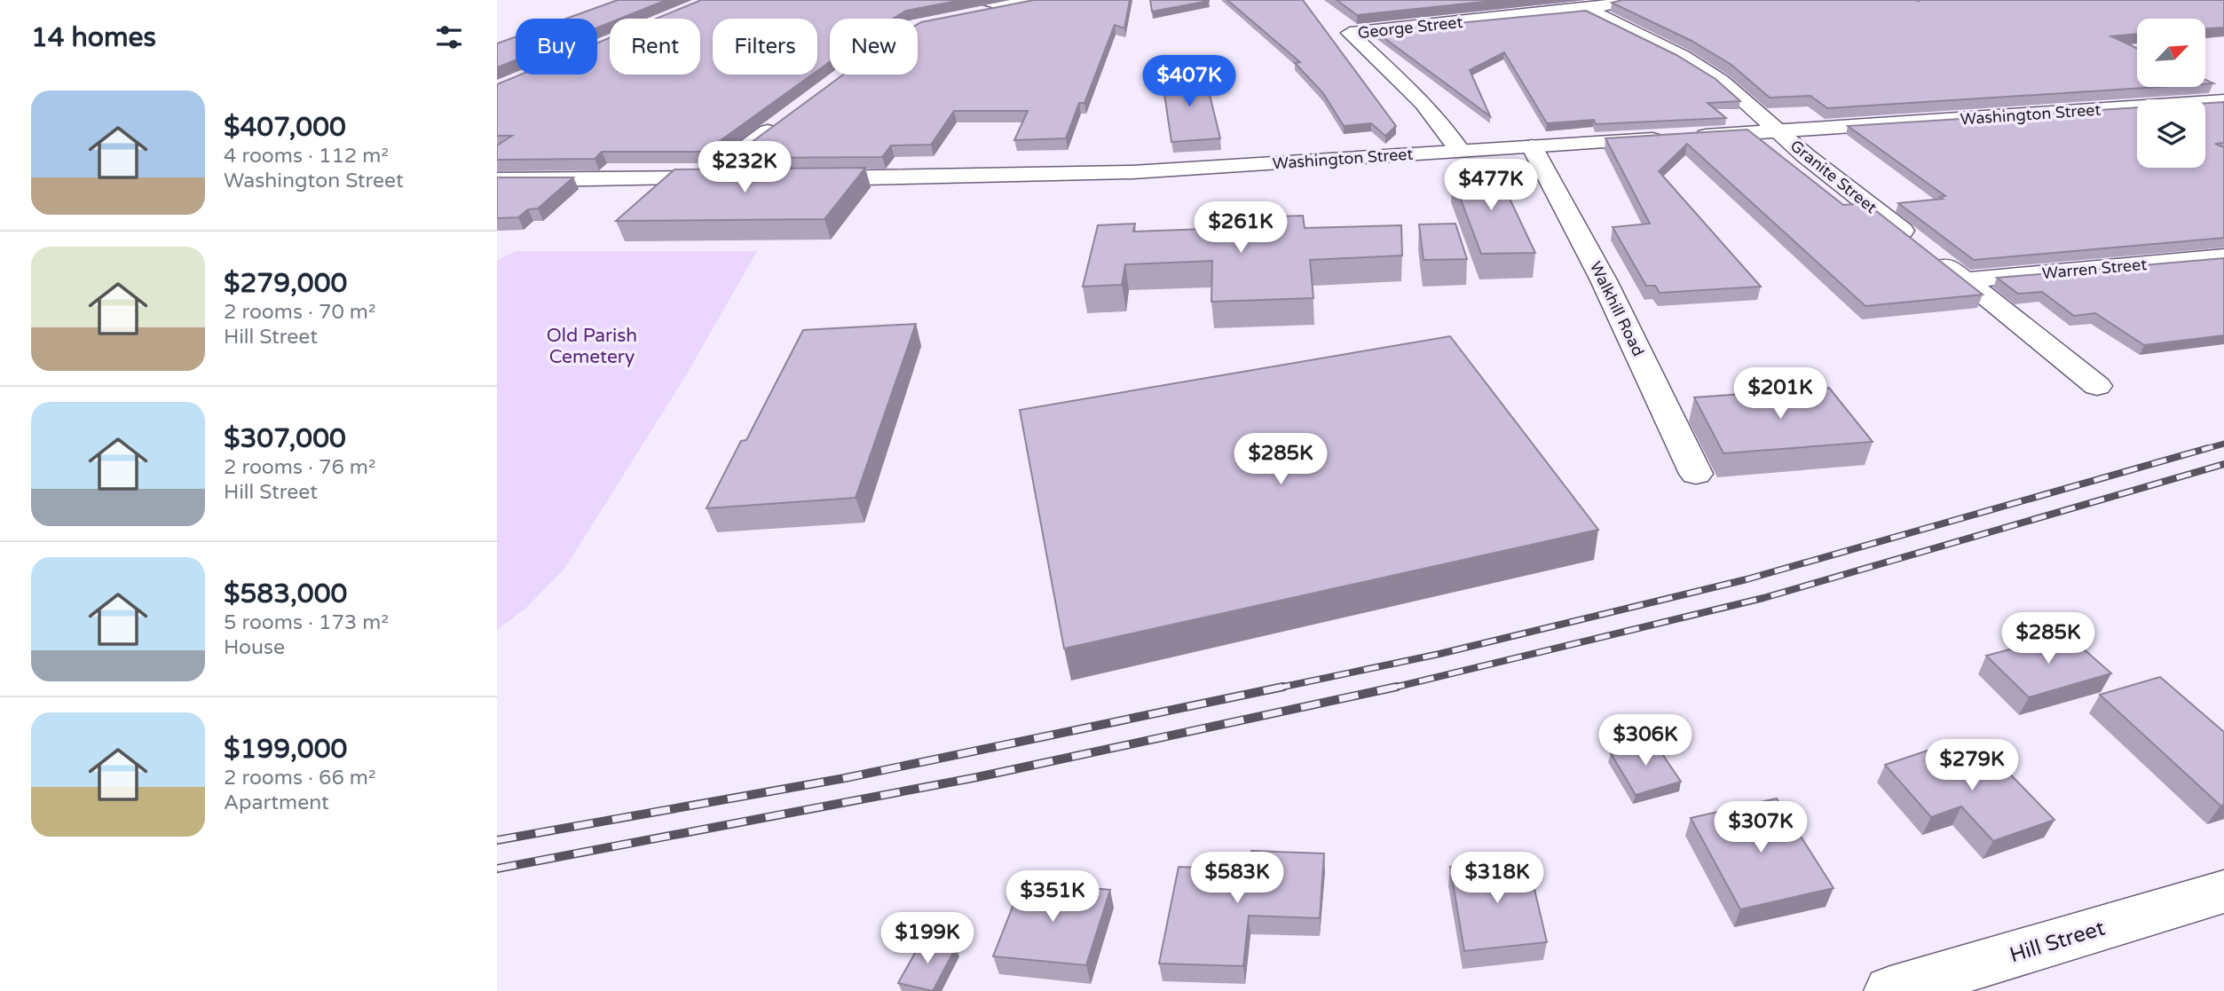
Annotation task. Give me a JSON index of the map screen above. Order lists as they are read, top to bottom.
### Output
{
  "streets": {
    "street": [
      "George Street",
      "Washington Street",
      "Granite Street",
      "Warren Street",
      "Walkhill Road",
      "Hill Street"
    ]
  },
  "crossings": [
    ["George Street", "Washington Street"],
    ["George Street", "Granite Street"],
    ["Washington Street", "Granite Street"],
    ["Washington Street", "Walkhill Road"],
    ["Granite Street", "Warren Street"]
  ],
  "parks": ["Old Parish Cemetery"],
  "north": "top right",
  "page": {
    "heading": "14 homes",
    "chip": [
      "Buy",
      "Rent",
      "Filters",
      "New"
    ],
    "price": [
      "$407K",
      "$232K",
      "$477K",
      "$261K",
      "$201K",
      "$285K",
      "$285K",
      "$306K",
      "$279K",
      "$307K",
      "$583K",
      "$318K",
      "$351K",
      "$199K"
    ],
    "list": [
      {
        "name": "$407,000",
        "note": "4 rooms · 112 m² · Washington Street"
      },
      {
        "name": "$279,000",
        "note": "2 rooms · 70 m² · Hill Street"
      },
      {
        "name": "$307,000",
        "note": "2 rooms · 76 m² · Hill Street"
      },
      {
        "name": "$583,000",
        "note": "5 rooms · 173 m² · House"
      },
      {
        "name": "$199,000",
        "note": "2 rooms · 66 m² · Apartment"
      }
    ]
  }
}
